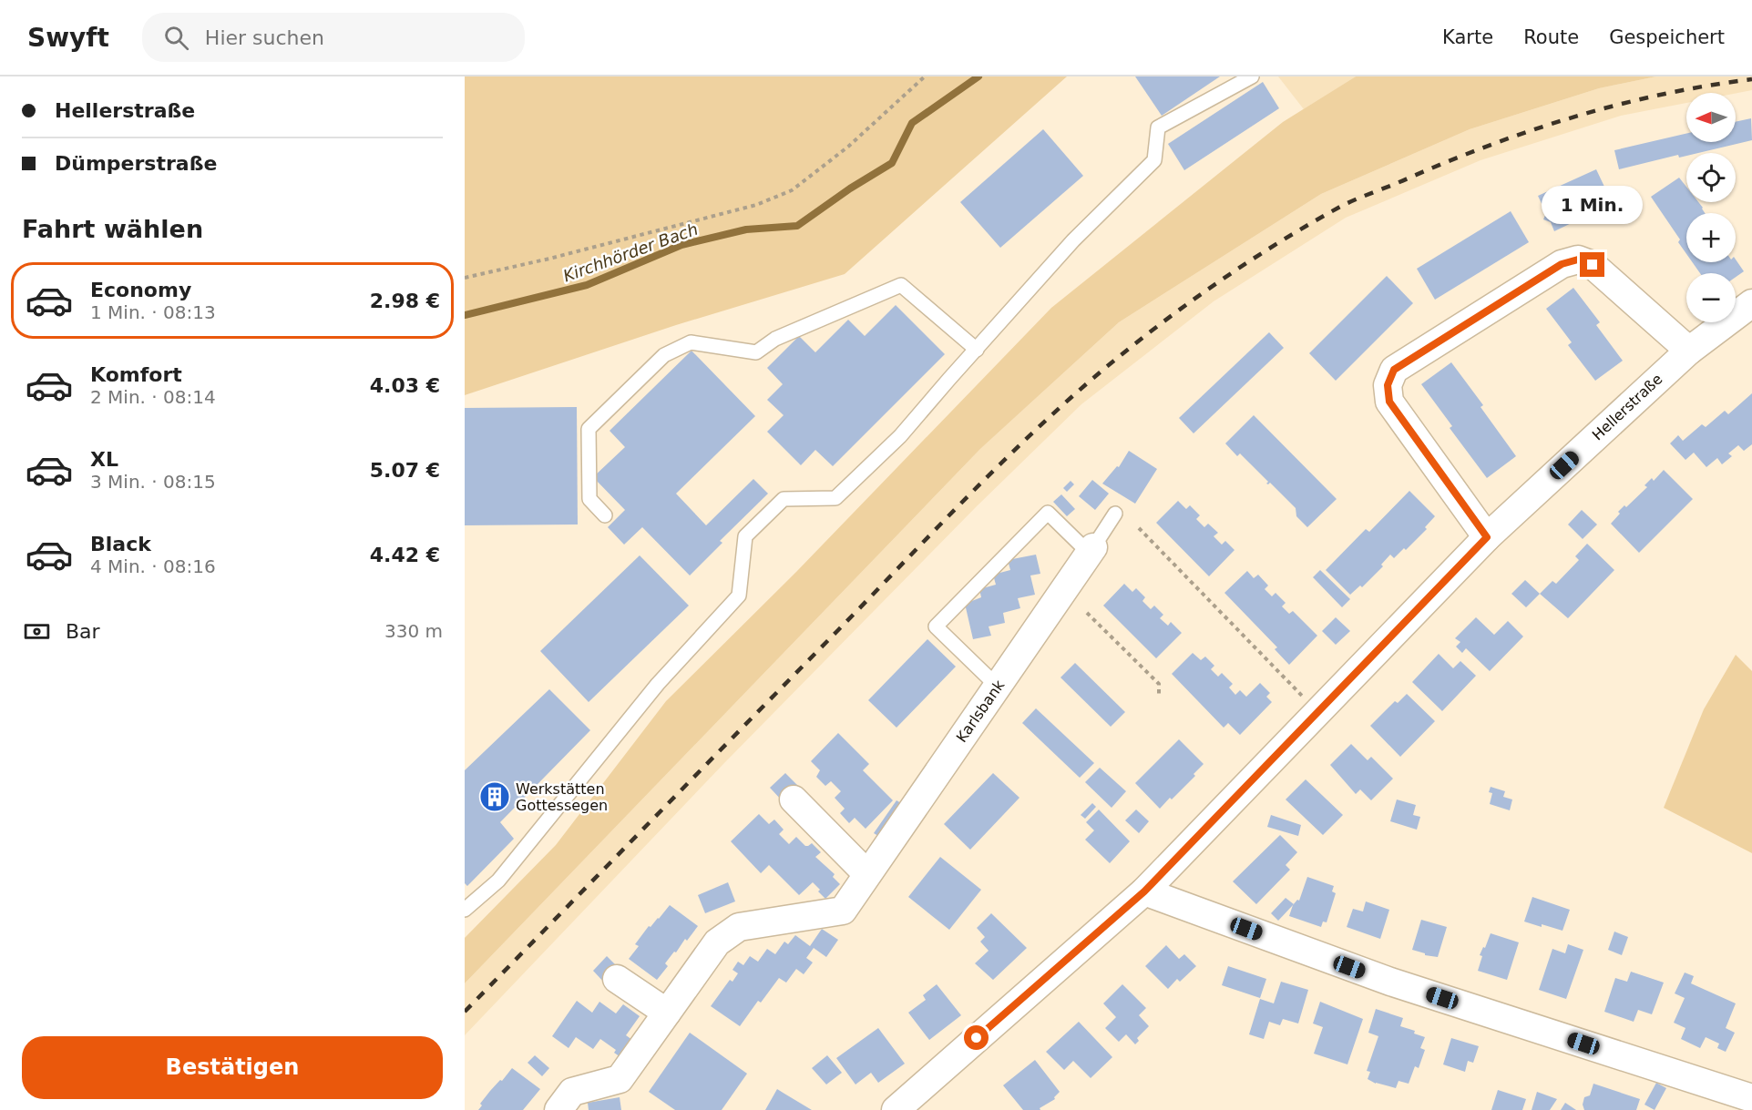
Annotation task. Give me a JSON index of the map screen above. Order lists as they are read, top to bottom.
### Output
{
  "streets": {
    "street": ["Hellerstraße", "Karlsbank"]
  },
  "water": ["Kirchhörder Bach"],
  "places": {
    "building": ["Werkstätten Gottessegen"]
  },
  "north": "left",
  "page": {
    "header": "Swyft",
    "search": "Hier suchen",
    "nav": ["Karte", "Route", "Gespeichert"],
    "banner": ["Hellerstraße", "Dümperstraße"],
    "map_buttons": ["+", "−"],
    "bubble": "1 Min.",
    "heading": "Fahrt wählen",
    "list": [
      {
        "name": "Economy",
        "note": "1 Min. · 08:13",
        "value": "2.98 €"
      },
      {
        "name": "Komfort",
        "note": "2 Min. · 08:14",
        "value": "4.03 €"
      },
      {
        "name": "XL",
        "note": "3 Min. · 08:15",
        "value": "5.07 €"
      },
      {
        "name": "Black",
        "note": "4 Min. · 08:16",
        "value": "4.42 €"
      }
    ],
    "pay": ["Bar", "330 m"],
    "buttons": "Bestätigen"
  }
}
